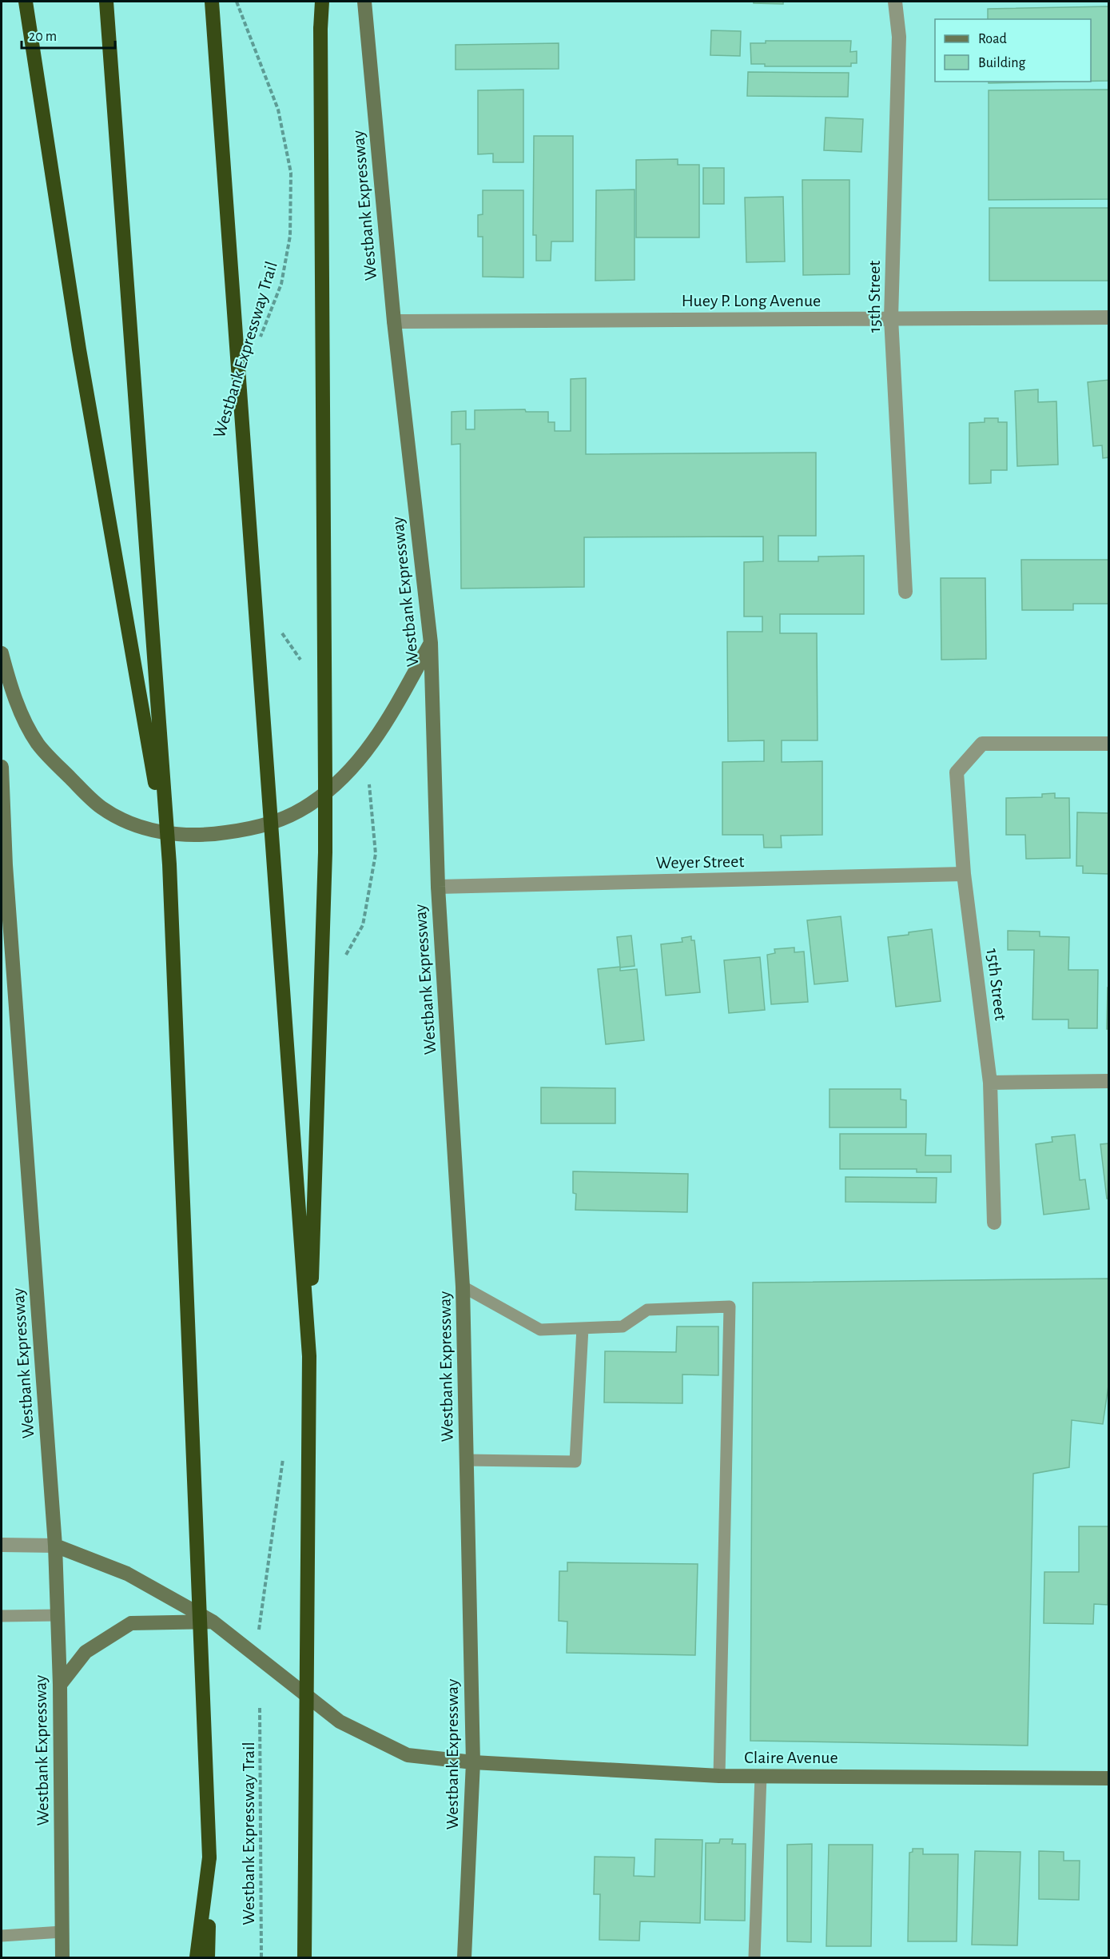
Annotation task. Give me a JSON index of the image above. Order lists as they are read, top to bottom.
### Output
{
  "streets": {
    "main road": ["Westbank Expressway", "Claire Avenue"],
    "street": ["15th Street", "Huey P. Long Avenue", "Weyer Street"],
    "path": ["Westbank Expressway Trail"]
  },
  "crossings": [
    ["Westbank Expressway", "Huey P. Long Avenue"],
    ["Westbank Expressway", "Weyer Street"],
    ["Westbank Expressway", "Claire Avenue"],
    ["15th Street", "Huey P. Long Avenue"],
    ["15th Street", "Weyer Street"]
  ],
  "legend": ["Road", "Building"],
  "scale_bar": "20 m"
}
